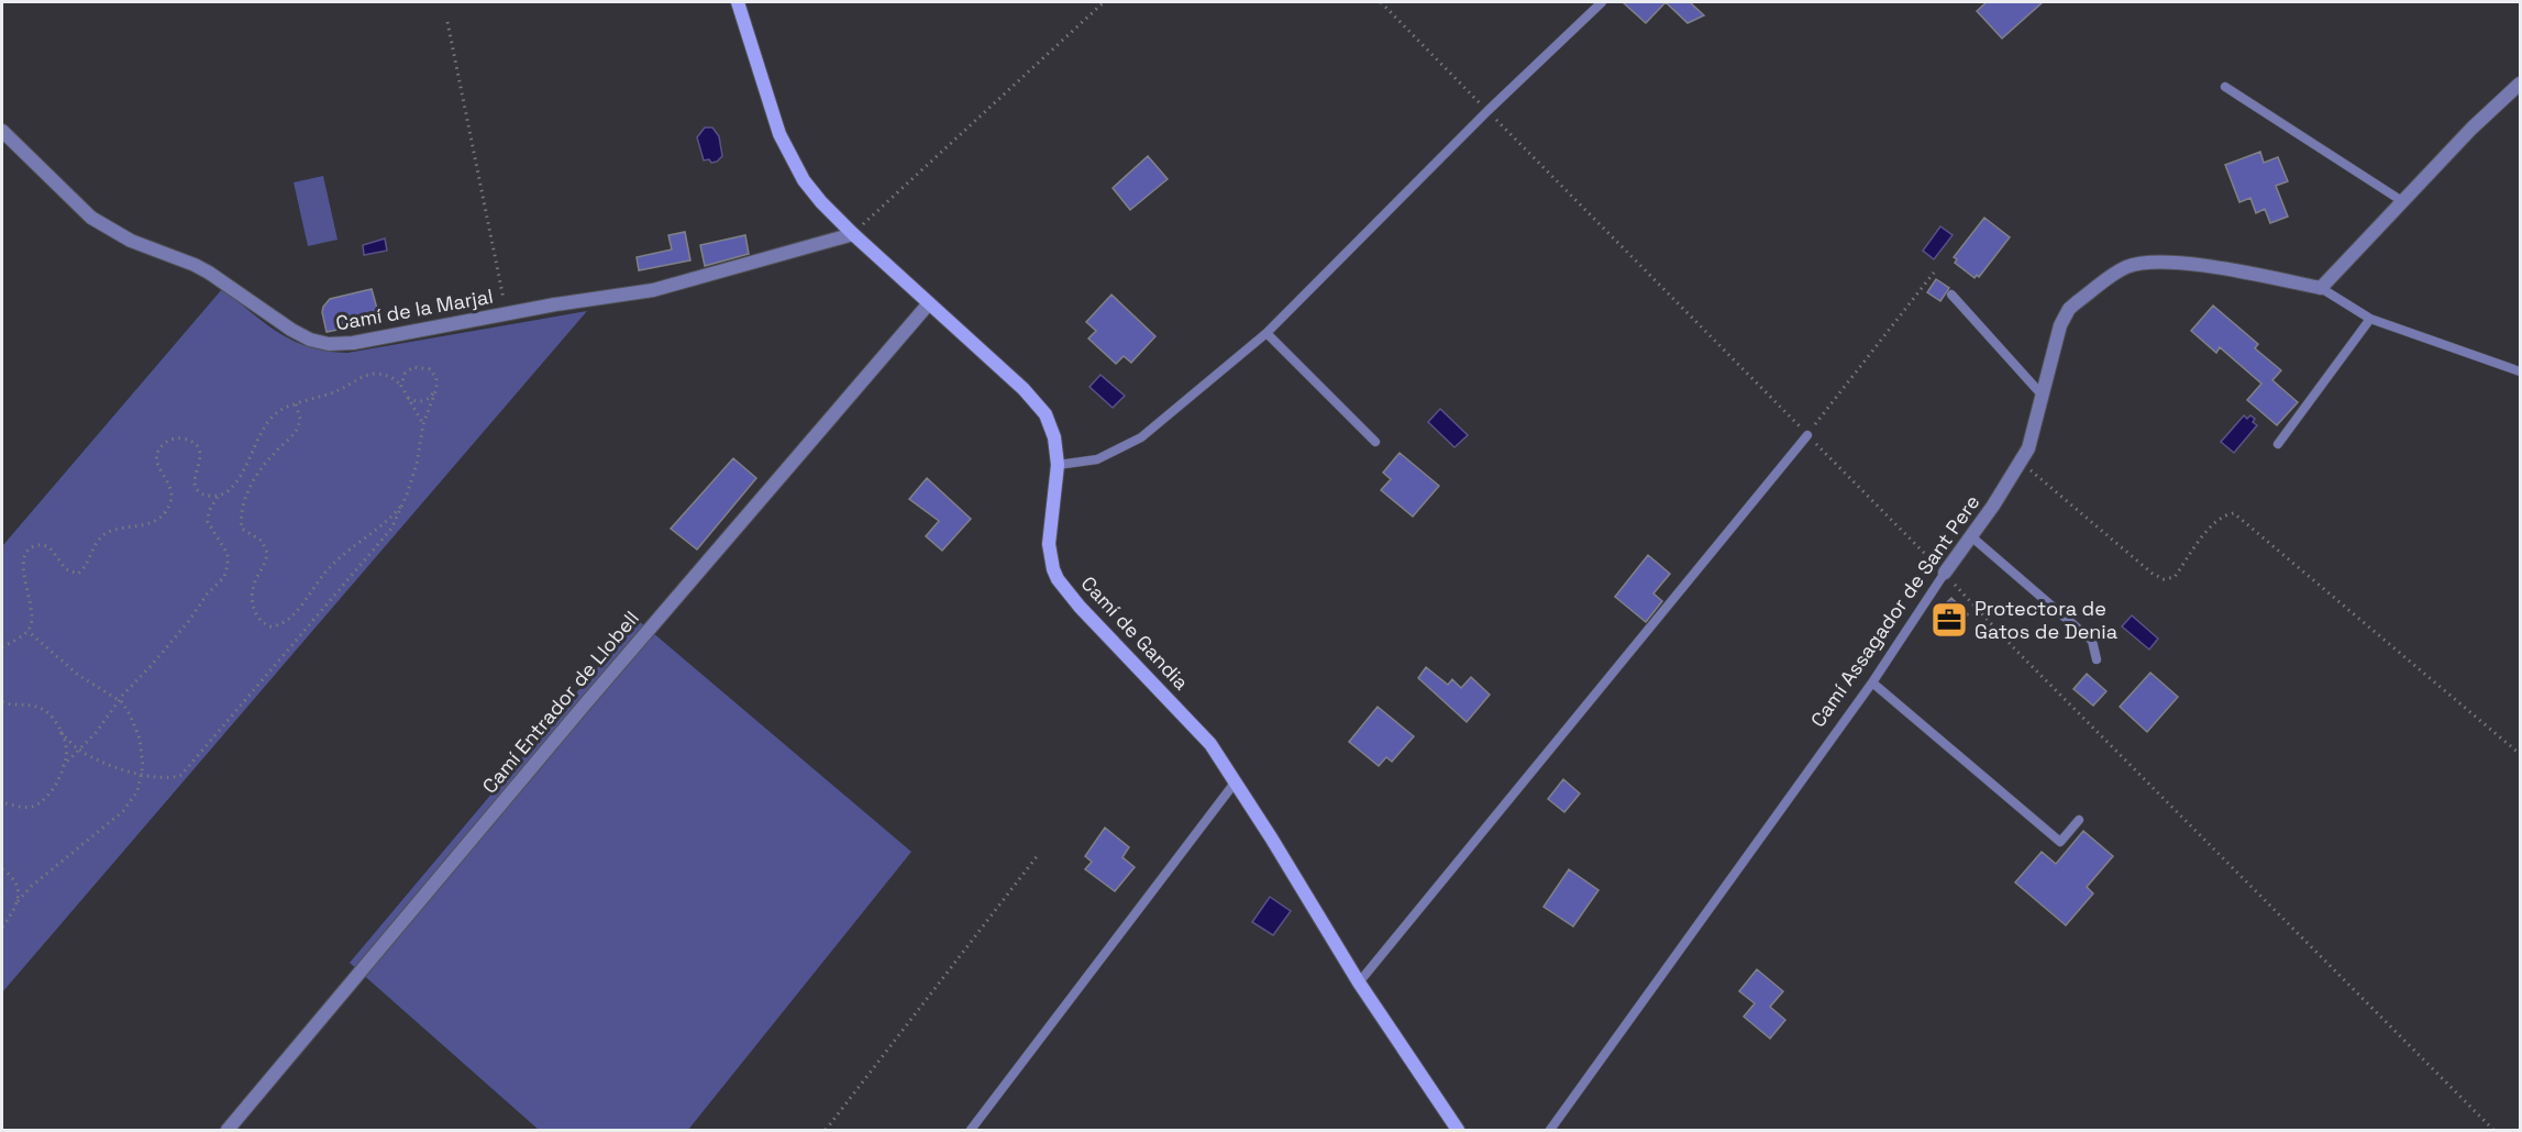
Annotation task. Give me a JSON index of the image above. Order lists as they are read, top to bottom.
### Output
{
  "streets": {
    "main road": ["Camí de Gandia"],
    "street": ["Camí de la Marjal", "Camí Assagador de Sant Pere", "Camí Entrador de Llobell"]
  },
  "crossings": [
    ["Camí de la Marjal", "Camí de Gandia"],
    ["Camí de Gandia", "Camí Entrador de Llobell"]
  ],
  "places": {
    "office": ["Protectora de Gatos de Denia"]
  }
}
